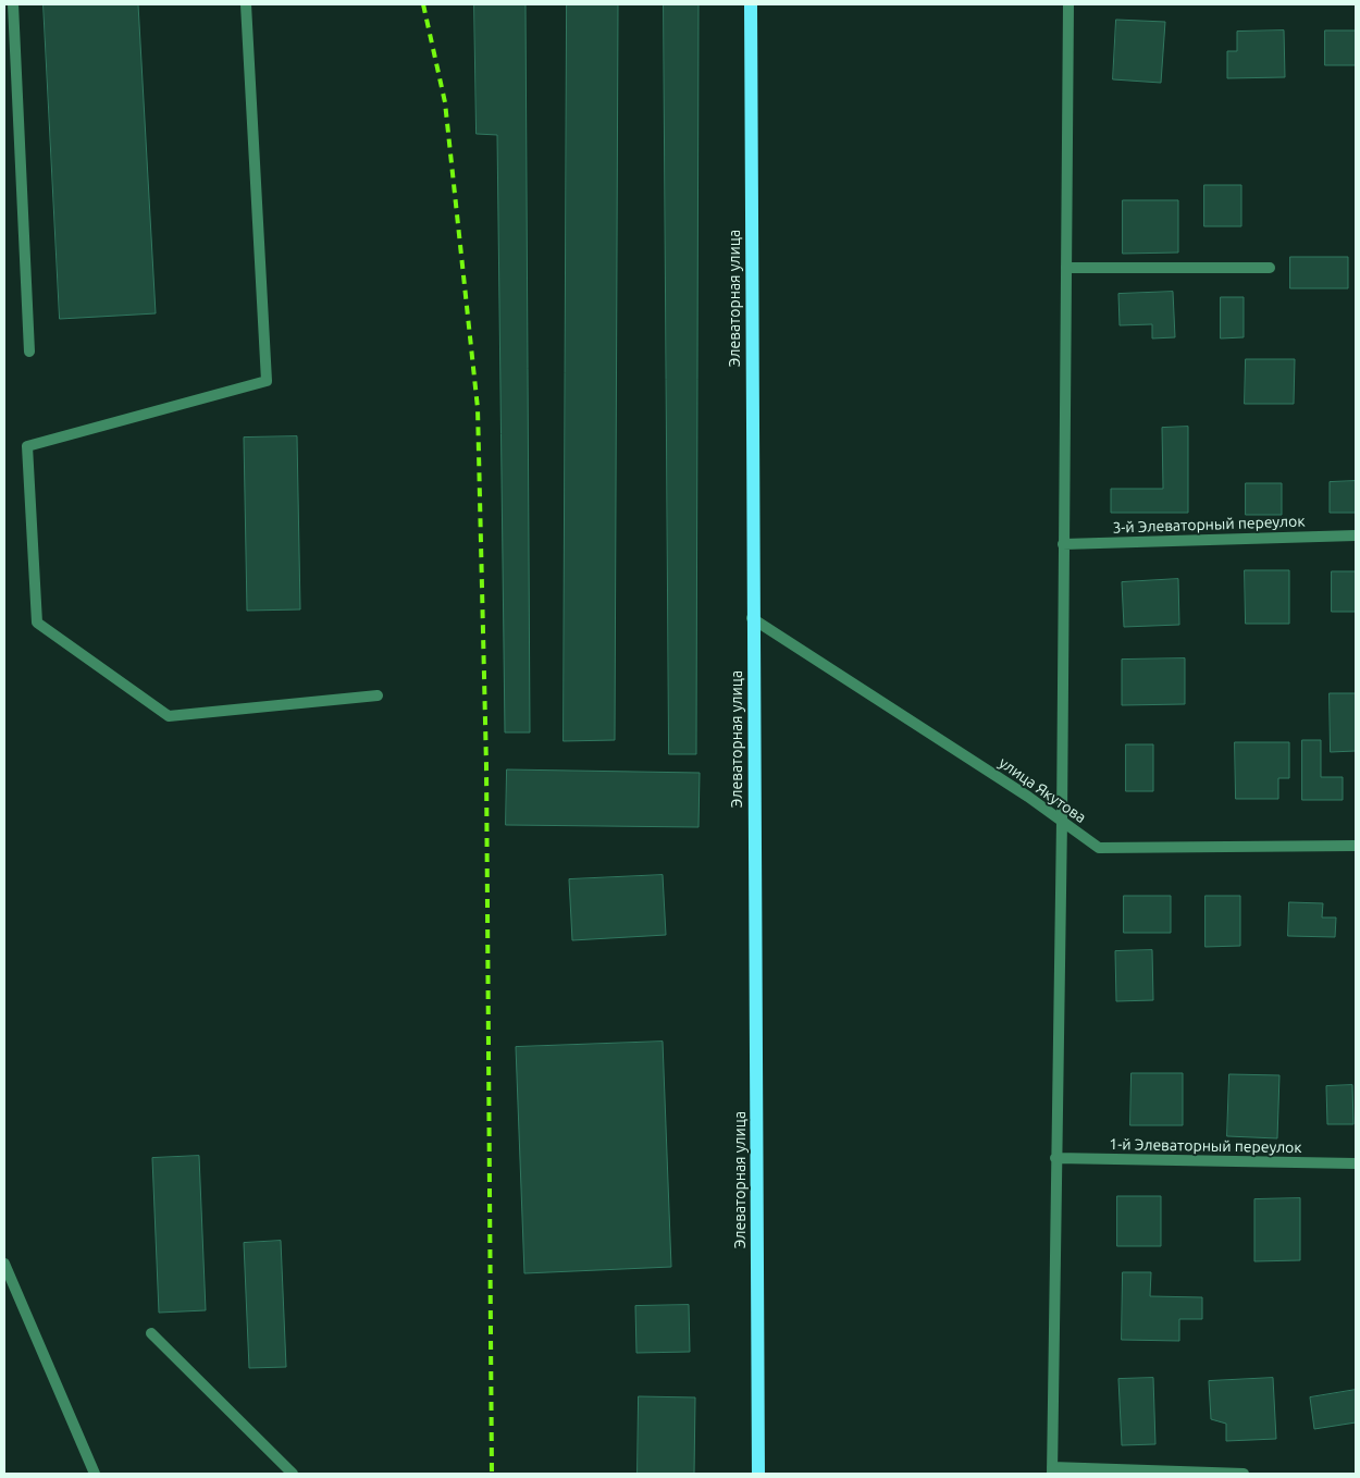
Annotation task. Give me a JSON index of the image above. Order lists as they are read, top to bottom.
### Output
{
  "streets": {
    "main road": ["Элеваторная улица"],
    "street": ["3-й Элеваторный переулок", "улица Якутова", "1-й Элеваторный переулок"]
  },
  "crossings": [
    ["Элеваторная улица", "улица Якутова"]
  ]
}
